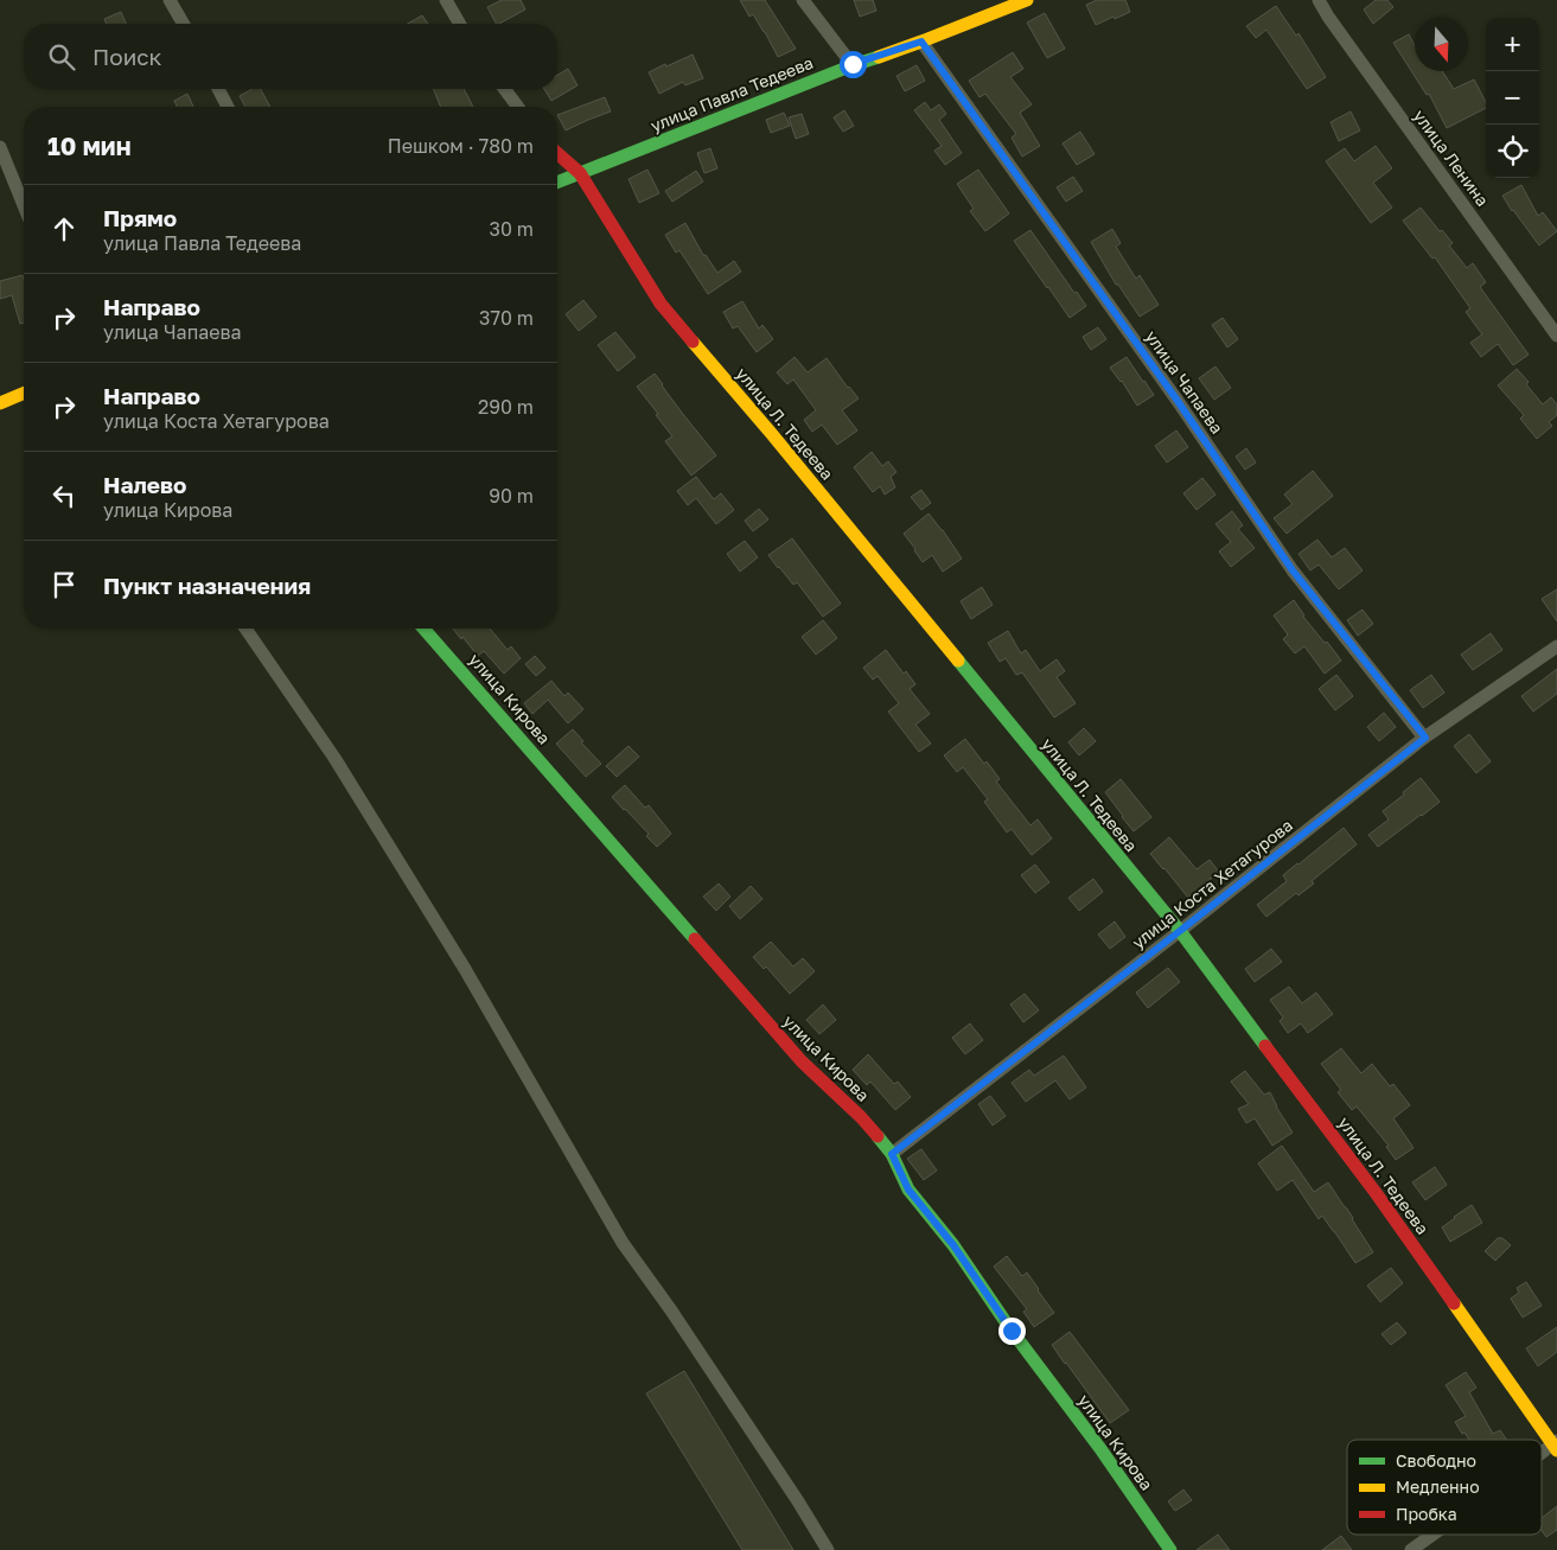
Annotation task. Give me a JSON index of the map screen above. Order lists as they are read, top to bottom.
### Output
{
  "streets": {
    "street": [
      "улица Павла Тедеева",
      "улица Ленина",
      "улица Чапаева",
      "улица Л. Тедеева",
      "улица Кирова",
      "улица Коста Хетагурова"
    ]
  },
  "crossings": [
    ["улица Павла Тедеева", "улица Чапаева"],
    ["улица Павла Тедеева", "улица Л. Тедеева"],
    ["улица Чапаева", "улица Коста Хетагурова"],
    ["улица Л. Тедеева", "улица Коста Хетагурова"],
    ["улица Кирова", "улица Коста Хетагурова"]
  ],
  "legend": ["Свободно", "Медленно", "Пробка"],
  "north": "bottom",
  "page": {
    "map_buttons": ["+", "−"],
    "search": "Поиск",
    "heading": ["10 мин", "Пешком · 780 m"],
    "list": [
      ["Прямо", "улица Павла Тедеева", "30 m"],
      ["Направо", "улица Чапаева", "370 m"],
      ["Направо", "улица Коста Хетагурова", "290 m"],
      ["Налево", "улица Кирова", "90 m"],
      "Пункт назначения"
    ]
  }
}
